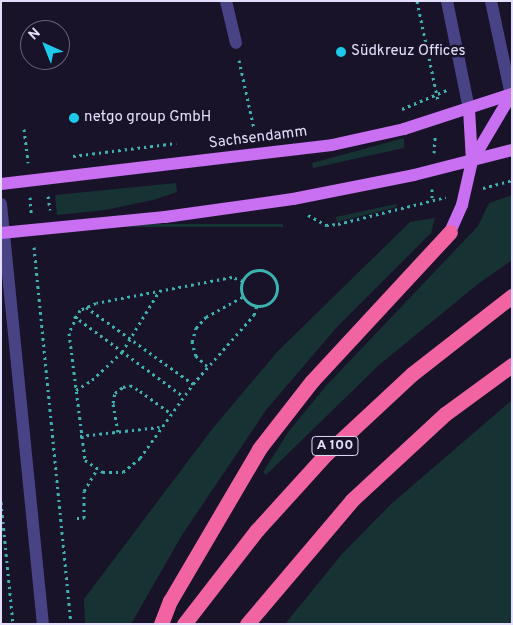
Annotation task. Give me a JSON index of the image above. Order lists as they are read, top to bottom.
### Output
{
  "streets": {
    "highway": ["A 100"],
    "main road": ["Sachsendamm"]
  },
  "places": ["Südkreuz Offices", "netgo group GmbH"],
  "north": "top left"
}
